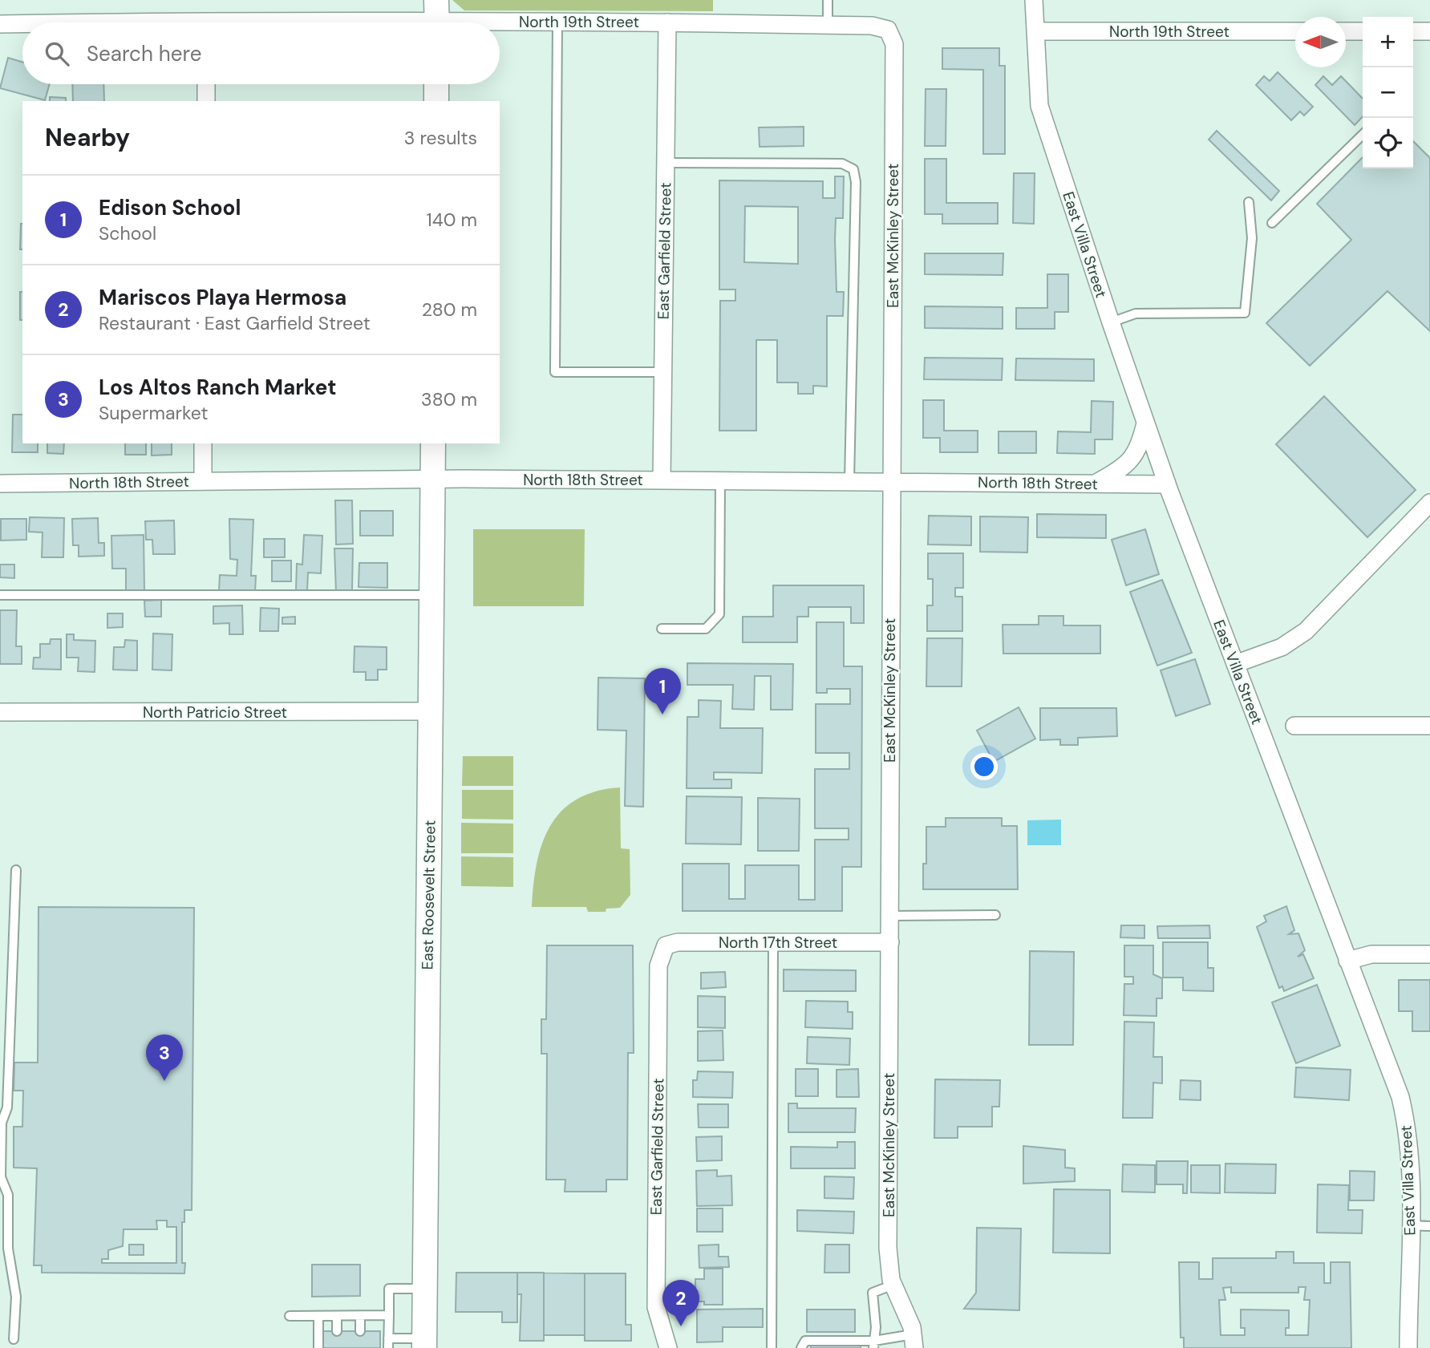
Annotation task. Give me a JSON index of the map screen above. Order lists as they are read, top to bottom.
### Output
{
  "streets": {
    "street": [
      "North 19th Street",
      "East McKinley Street",
      "East Villa Street",
      "East Garfield Street",
      "North 18th Street",
      "North Patricio Street",
      "East Roosevelt Street",
      "North 17th Street"
    ]
  },
  "crossings": [
    ["North 19th Street", "East McKinley Street"],
    ["North 19th Street", "East Villa Street"],
    ["North 19th Street", "East Garfield Street"],
    ["East McKinley Street", "North 18th Street"],
    ["East McKinley Street", "North 17th Street"],
    ["East Villa Street", "North 18th Street"],
    ["East Garfield Street", "North 18th Street"],
    ["East Garfield Street", "North 17th Street"],
    ["North 18th Street", "East Roosevelt Street"],
    ["North Patricio Street", "East Roosevelt Street"]
  ],
  "north": "left",
  "page": {
    "map_buttons": ["+", "−"],
    "search": "Search here",
    "heading": ["Nearby", "3 results"],
    "list": [
      {
        "mark": "1",
        "name": "Edison School",
        "note": "School",
        "value": "140 m"
      },
      {
        "mark": "2",
        "name": "Mariscos Playa Hermosa",
        "note": "Restaurant · East Garfield Street",
        "value": "280 m"
      },
      {
        "mark": "3",
        "name": "Los Altos Ranch Market",
        "note": "Supermarket",
        "value": "380 m"
      }
    ],
    "pins": ["1", "3", "2"]
  }
}
